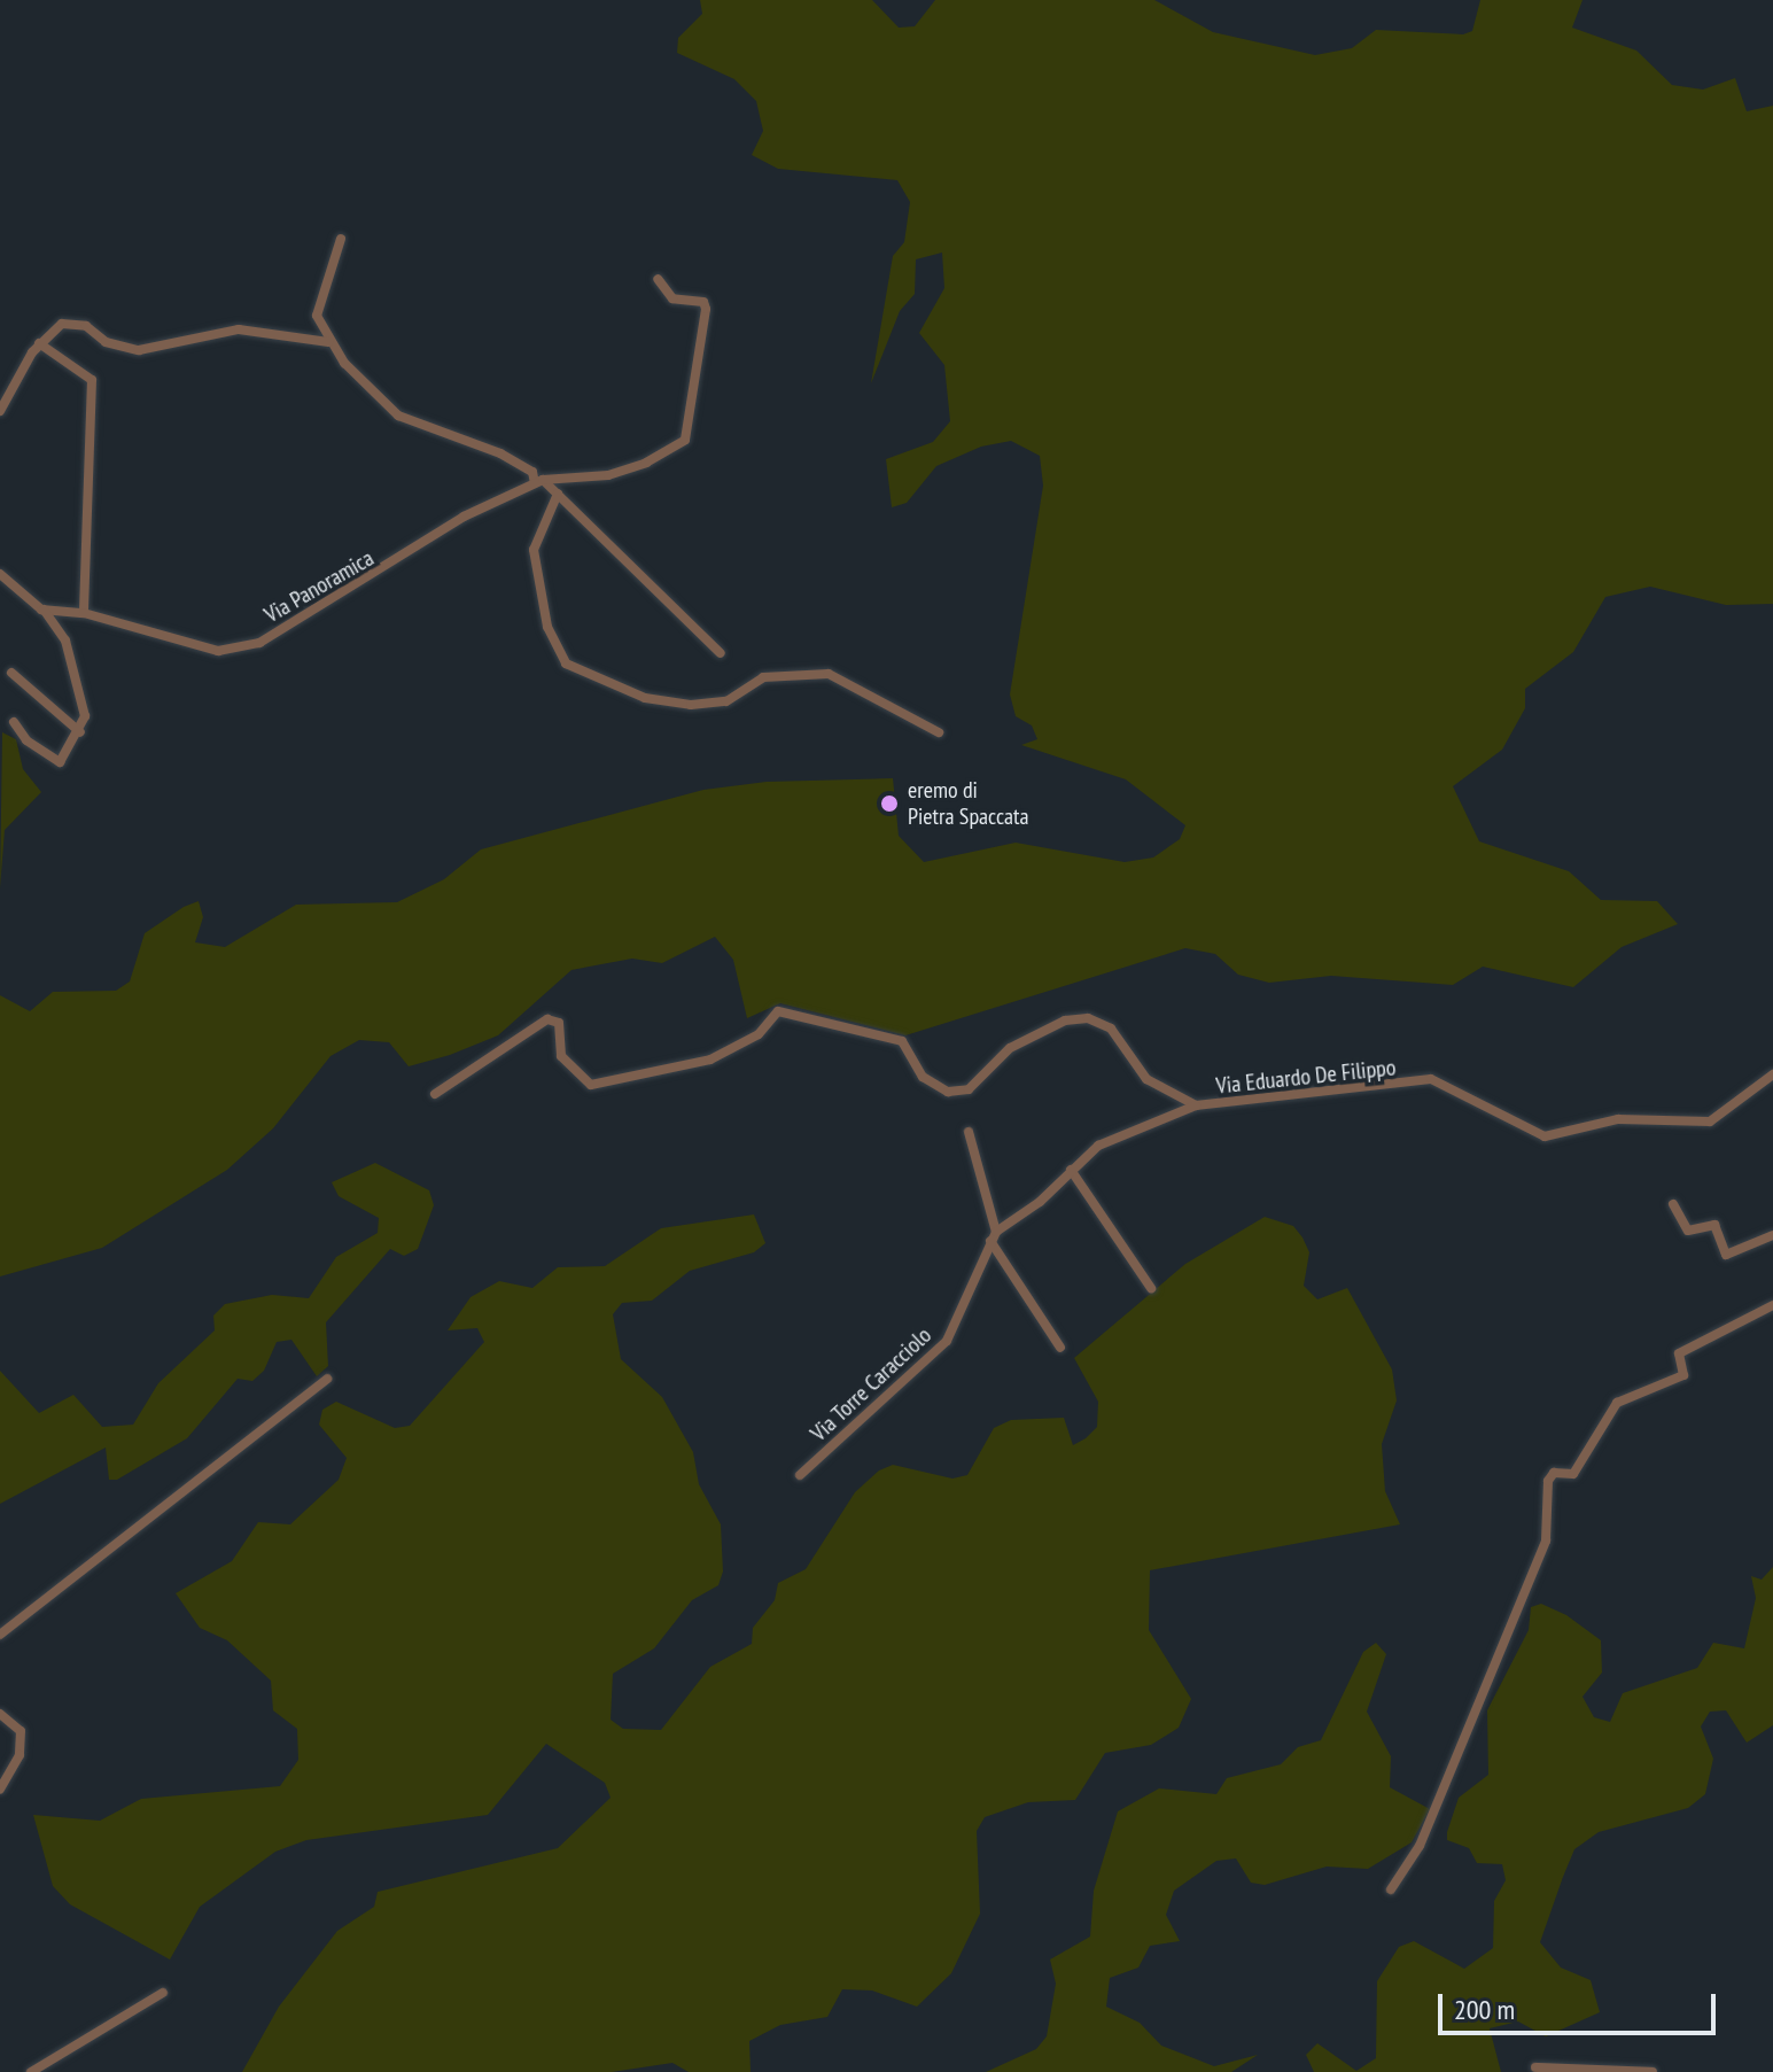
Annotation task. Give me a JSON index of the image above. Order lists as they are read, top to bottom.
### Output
{
  "streets": {
    "street": ["Via Panoramica", "Via Eduardo De Filippo", "Via Torre Caracciolo"]
  },
  "crossings": [
    ["Via Eduardo De Filippo", "Via Torre Caracciolo"]
  ],
  "places": ["eremo di Pietra Spaccata"],
  "scale_bar": "200 m"
}
